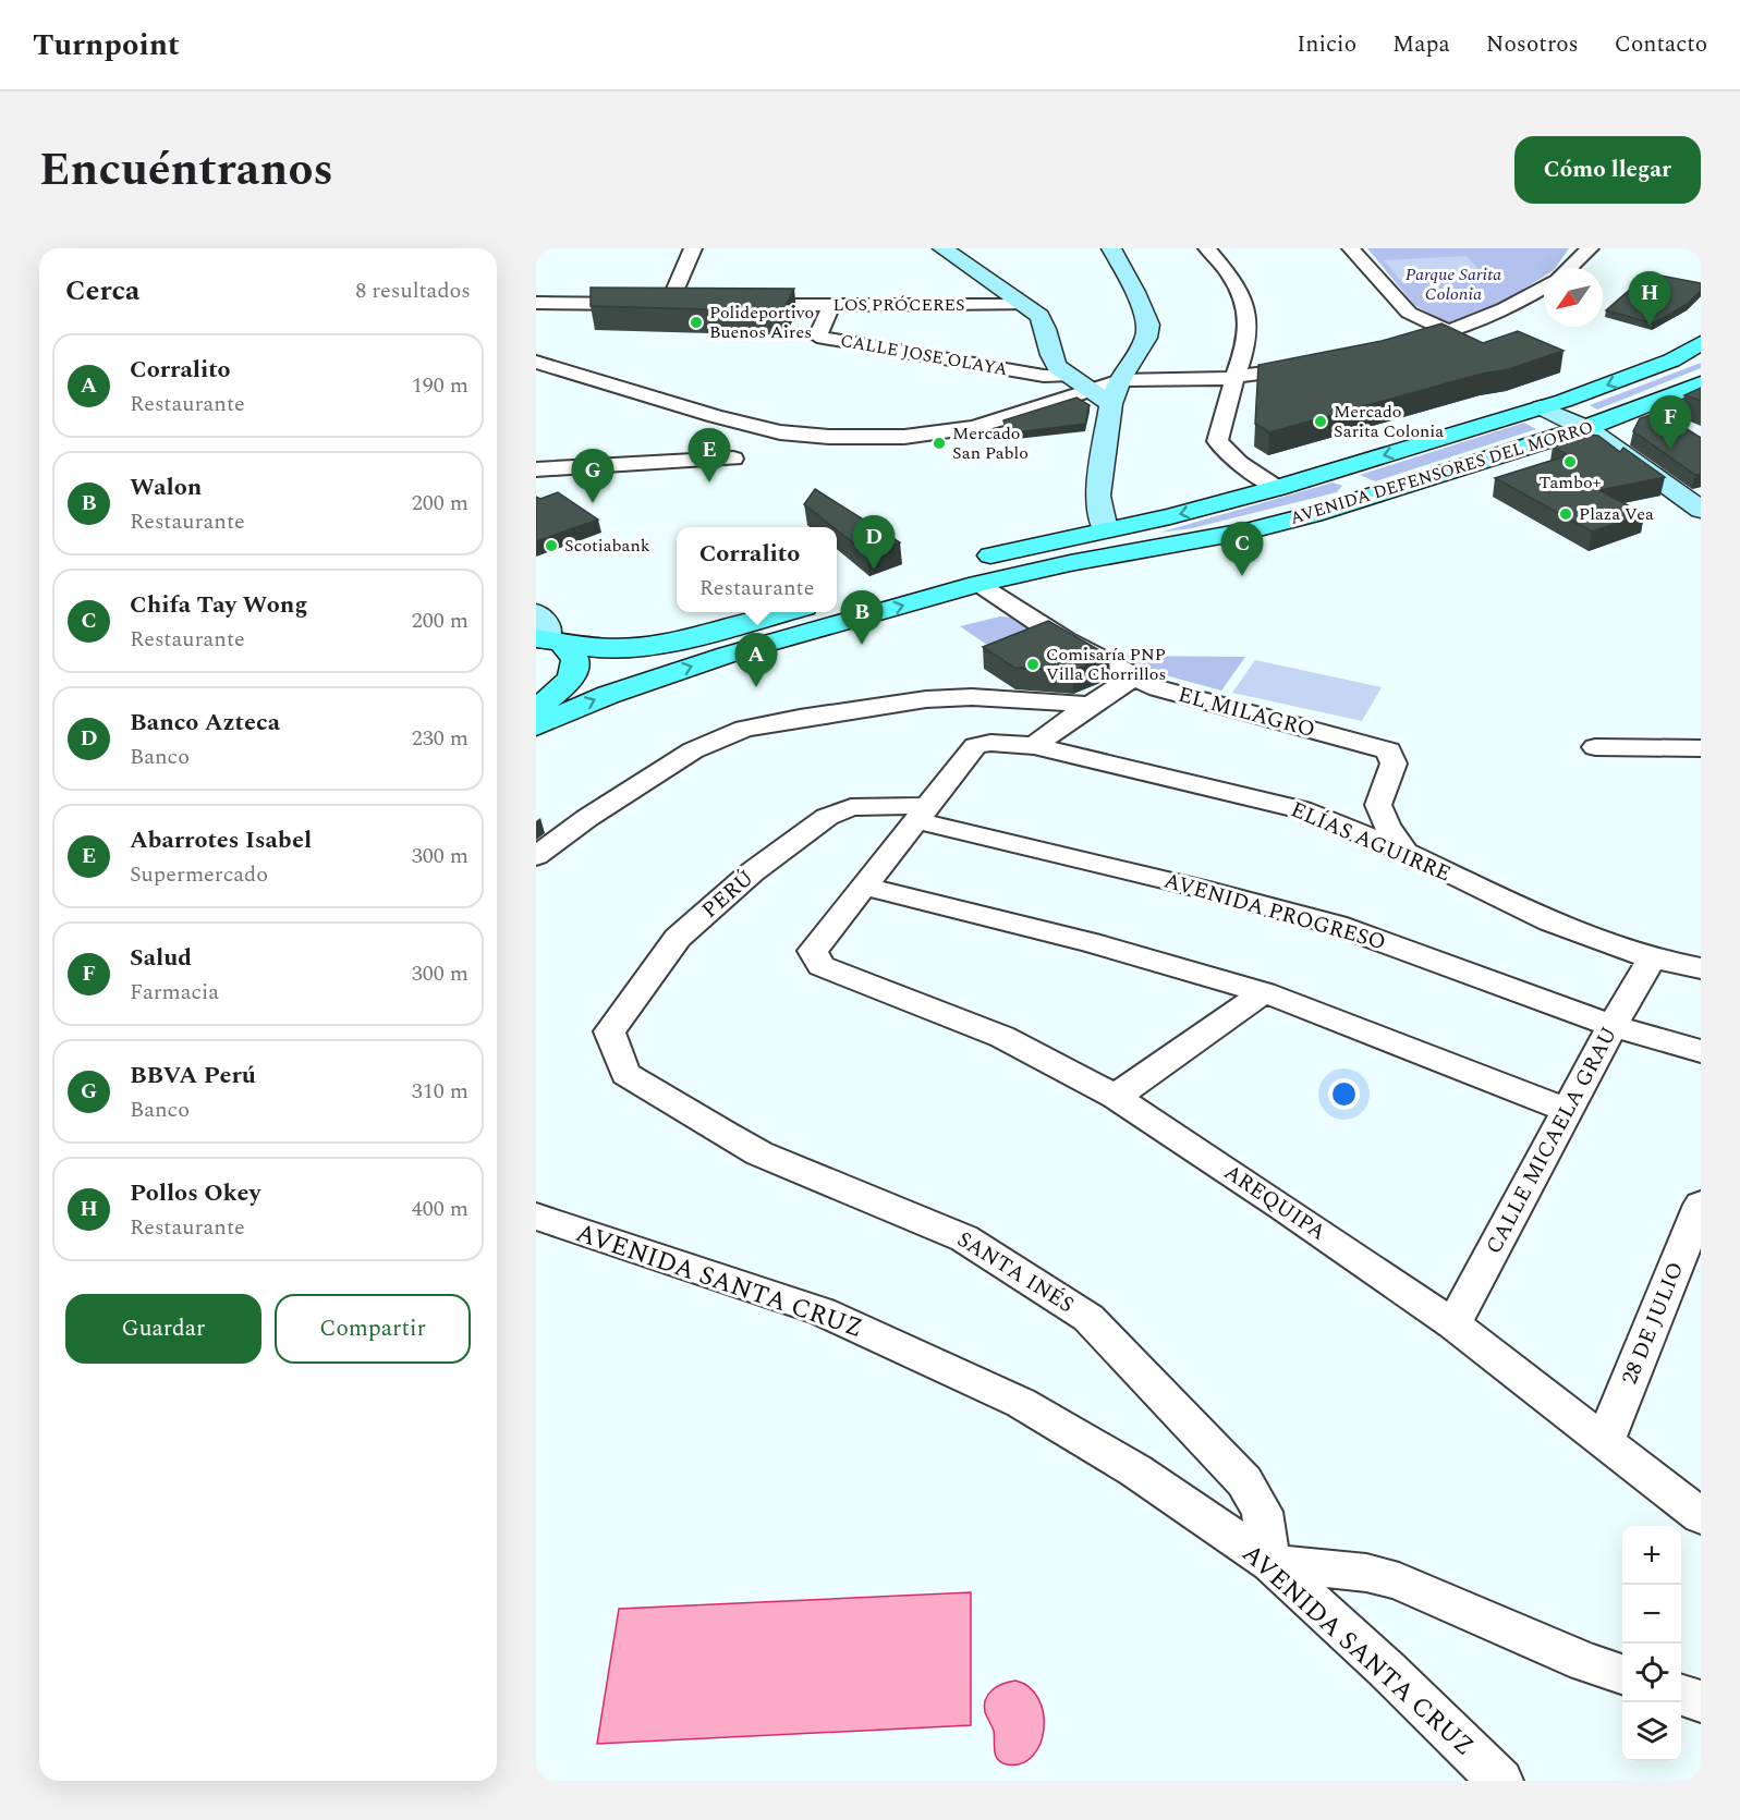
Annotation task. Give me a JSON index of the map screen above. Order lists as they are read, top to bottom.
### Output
{
  "streets": {
    "main road": ["AVENIDA DEFENSORES DEL MORRO"],
    "street": [
      "LOS PRÓCERES",
      "CALLE JOSE OLAYA",
      "EL MILAGRO",
      "ELÍAS AGUIRRE",
      "PERÚ",
      "AVENIDA PROGRESO",
      "CALLE MICAELA GRAU",
      "AREQUIPA",
      "SANTA INÉS",
      "AVENIDA SANTA CRUZ",
      "28 DE JULIO"
    ]
  },
  "crossings": [
    ["LOS PRÓCERES", "CALLE JOSE OLAYA"],
    ["AVENIDA DEFENSORES DEL MORRO", "EL MILAGRO"],
    ["EL MILAGRO", "ELÍAS AGUIRRE"],
    ["ELÍAS AGUIRRE", "PERÚ"],
    ["ELÍAS AGUIRRE", "AVENIDA PROGRESO"],
    ["ELÍAS AGUIRRE", "CALLE MICAELA GRAU"],
    ["PERÚ", "AVENIDA PROGRESO"],
    ["PERÚ", "SANTA INÉS"],
    ["AVENIDA PROGRESO", "CALLE MICAELA GRAU"],
    ["CALLE MICAELA GRAU", "AREQUIPA"],
    ["AREQUIPA", "28 DE JULIO"],
    ["SANTA INÉS", "AVENIDA SANTA CRUZ"]
  ],
  "parks": ["Parque Sarita Colonia"],
  "places": [
    "Polideportivo Buenos Aires",
    "Mercado Sarita Colonia",
    "Mercado San Pablo",
    "Tambo+",
    "Plaza Vea",
    "Scotiabank",
    "Comisaría PNP Villa Chorrillos"
  ],
  "north": "bottom left",
  "page": {
    "header": "Turnpoint",
    "nav": [
      "Inicio",
      "Mapa",
      "Nosotros",
      "Contacto"
    ],
    "title": "Encuéntranos",
    "buttons": [
      "Cómo llegar",
      ["Guardar", "Compartir"]
    ],
    "heading": ["Cerca", "8 resultados"],
    "pins": [
      "H",
      "F",
      "E",
      "G",
      "D",
      "C",
      "B",
      "A"
    ],
    "list": [
      {
        "mark": "A",
        "name": "Corralito",
        "note": "Restaurante",
        "value": "190 m"
      },
      {
        "mark": "B",
        "name": "Walon",
        "note": "Restaurante",
        "value": "200 m"
      },
      {
        "mark": "C",
        "name": "Chifa Tay Wong",
        "note": "Restaurante",
        "value": "200 m"
      },
      {
        "mark": "D",
        "name": "Banco Azteca",
        "note": "Banco",
        "value": "230 m"
      },
      {
        "mark": "E",
        "name": "Abarrotes Isabel",
        "note": "Supermercado",
        "value": "300 m"
      },
      {
        "mark": "F",
        "name": "Salud",
        "note": "Farmacia",
        "value": "300 m"
      },
      {
        "mark": "G",
        "name": "BBVA Perú",
        "note": "Banco",
        "value": "310 m"
      },
      {
        "mark": "H",
        "name": "Pollos Okey",
        "note": "Restaurante",
        "value": "400 m"
      }
    ],
    "popup": ["Corralito", "Restaurante"],
    "map_buttons": ["+", "−"]
  }
}
